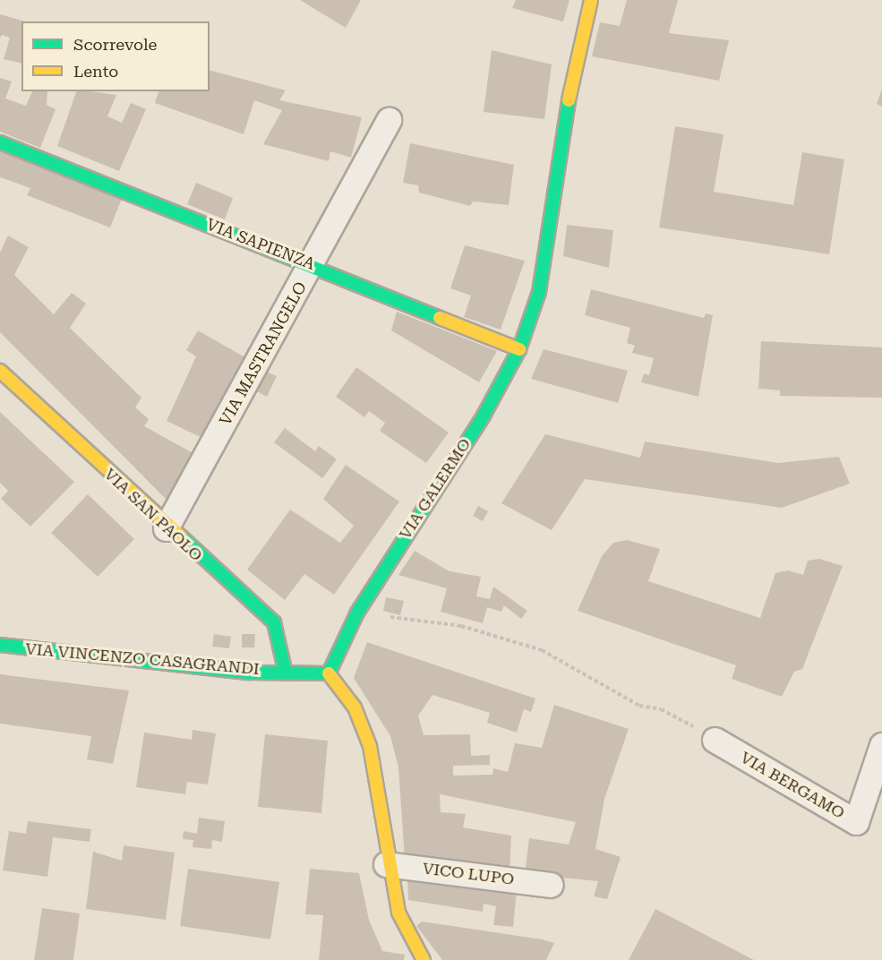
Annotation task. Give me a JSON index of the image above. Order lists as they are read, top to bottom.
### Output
{
  "streets": {
    "main road": [
      "VIA SAPIENZA",
      "VIA GALERMO",
      "VIA SAN PAOLO",
      "VIA VINCENZO CASAGRANDI"
    ],
    "street": ["VIA MASTRANGELO", "VIA BERGAMO", "VICO LUPO"]
  },
  "crossings": [
    ["VIA SAPIENZA", "VIA MASTRANGELO"],
    ["VIA SAPIENZA", "VIA GALERMO"],
    ["VIA MASTRANGELO", "VIA SAN PAOLO"],
    ["VIA GALERMO", "VIA VINCENZO CASAGRANDI"],
    ["VIA SAN PAOLO", "VIA VINCENZO CASAGRANDI"]
  ],
  "legend": ["Scorrevole", "Lento"]
}
